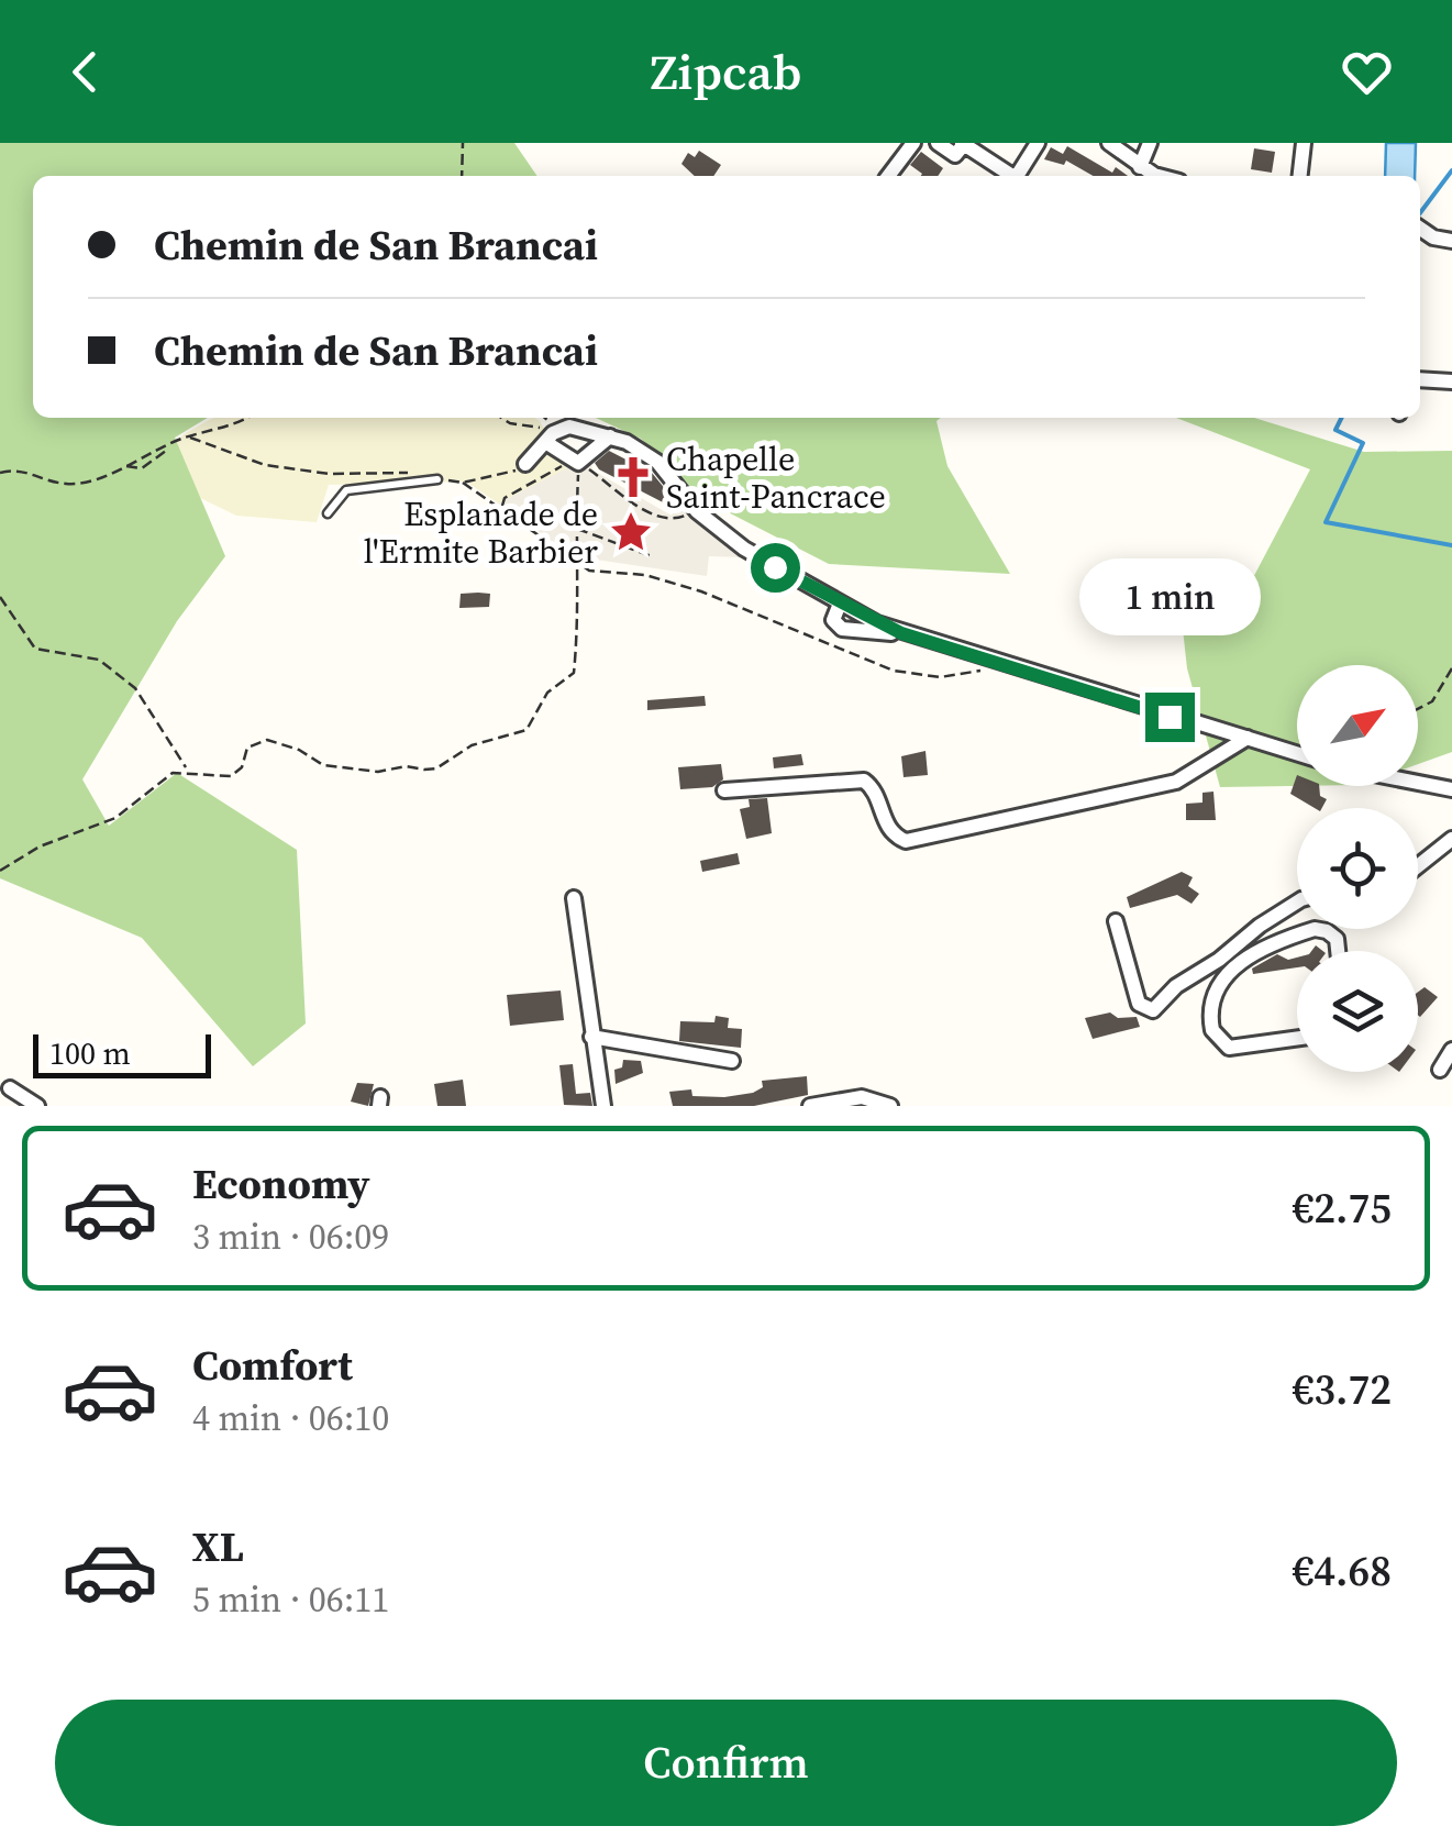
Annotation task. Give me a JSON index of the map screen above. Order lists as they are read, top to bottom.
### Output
{
  "places": {
    "church": ["Chapelle Saint-Pancrace"],
    "place": ["Esplanade de l'Ermite Barbier"]
  },
  "scale_bar": "100 m",
  "north": "top right",
  "page": {
    "header": "Zipcab",
    "banner": ["Chemin de San Brancai", "Chemin de San Brancai"],
    "bubble": "1 min",
    "scale": "100 m",
    "list": [
      {
        "name": "Economy",
        "note": "3 min · 06:09",
        "value": "€2.75"
      },
      {
        "name": "Comfort",
        "note": "4 min · 06:10",
        "value": "€3.72"
      },
      {
        "name": "XL",
        "note": "5 min · 06:11",
        "value": "€4.68"
      }
    ],
    "buttons": "Confirm"
  }
}
